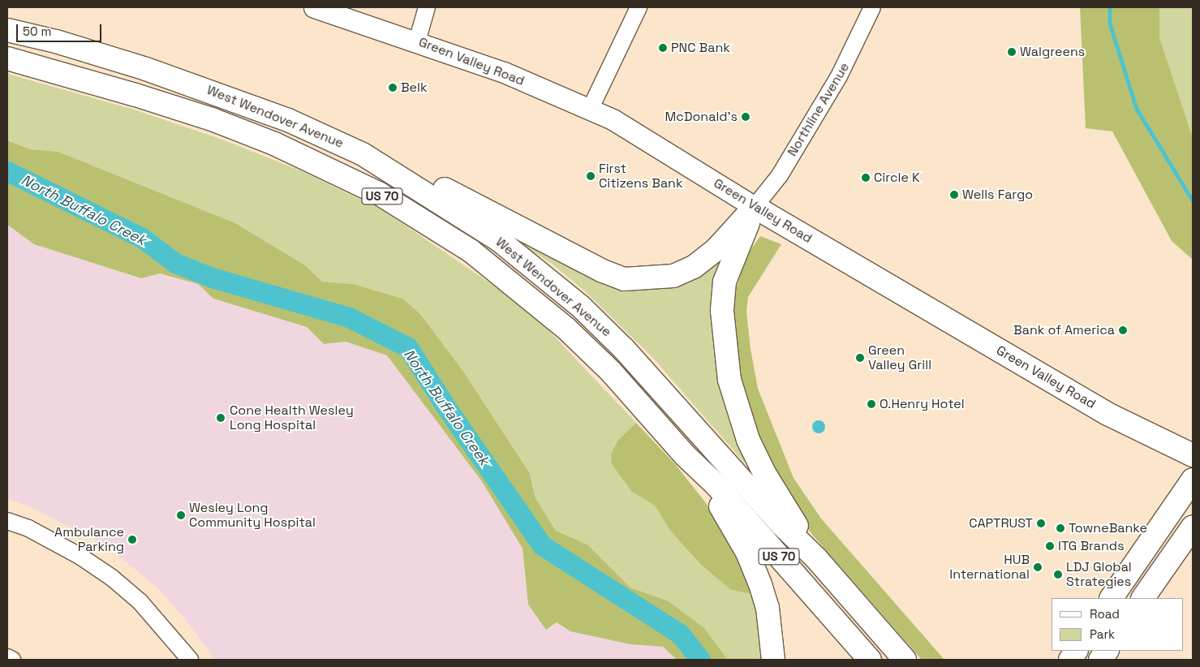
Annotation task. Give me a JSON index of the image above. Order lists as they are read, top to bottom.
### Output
{
  "streets": {
    "highway": ["Green Valley Road", "West Wendover Avenue", "US 70"],
    "street": ["Northline Avenue"]
  },
  "crossings": [
    ["Green Valley Road", "Northline Avenue"]
  ],
  "water": ["North Buffalo Creek"],
  "places": [
    "PNC Bank",
    "Walgreens",
    "Belk",
    "McDonald's",
    "First Citizens Bank",
    "Circle K",
    "Wells Fargo",
    "Bank of America",
    "Green Valley Grill",
    "O.Henry Hotel",
    "Cone Health Wesley Long Hospital",
    "Wesley Long Community Hospital",
    "CAPTRUST",
    "TowneBanke",
    "Ambulance Parking",
    "ITG Brands",
    "HUB International",
    "LDJ Global Strategies"
  ],
  "legend": ["Road", "Park"],
  "scale_bar": "50 m"
}
